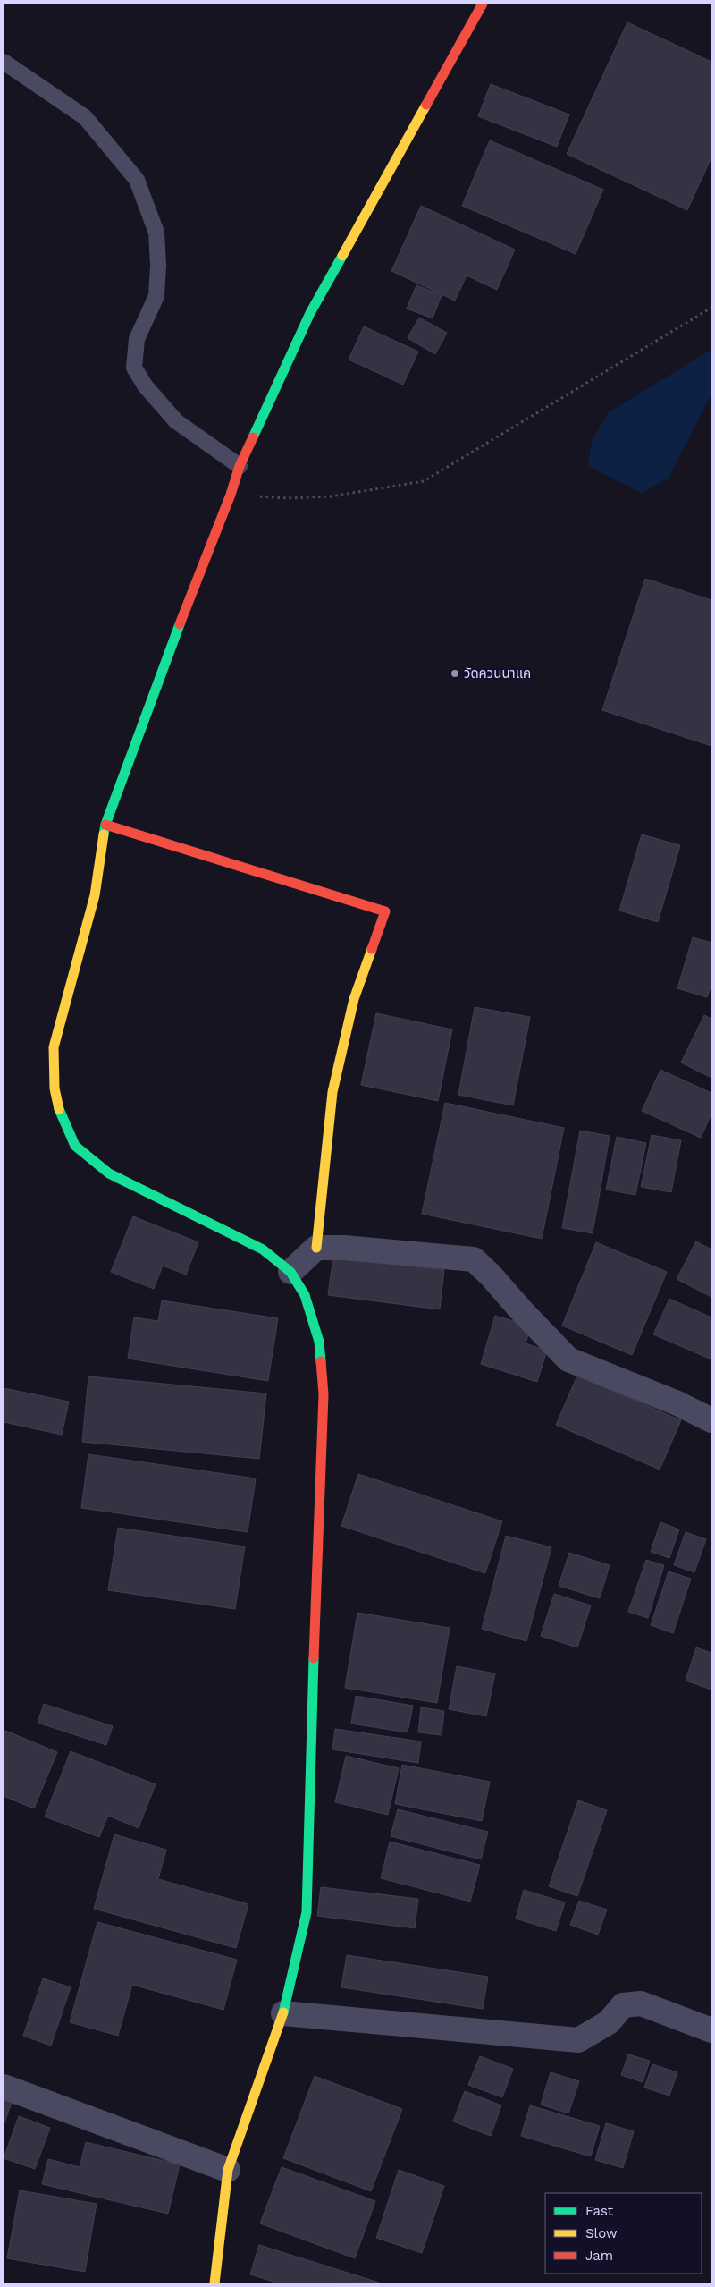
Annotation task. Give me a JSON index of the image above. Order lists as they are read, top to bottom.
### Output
{
  "places": ["วัดควนนาแค"],
  "legend": ["Fast", "Slow", "Jam"]
}
